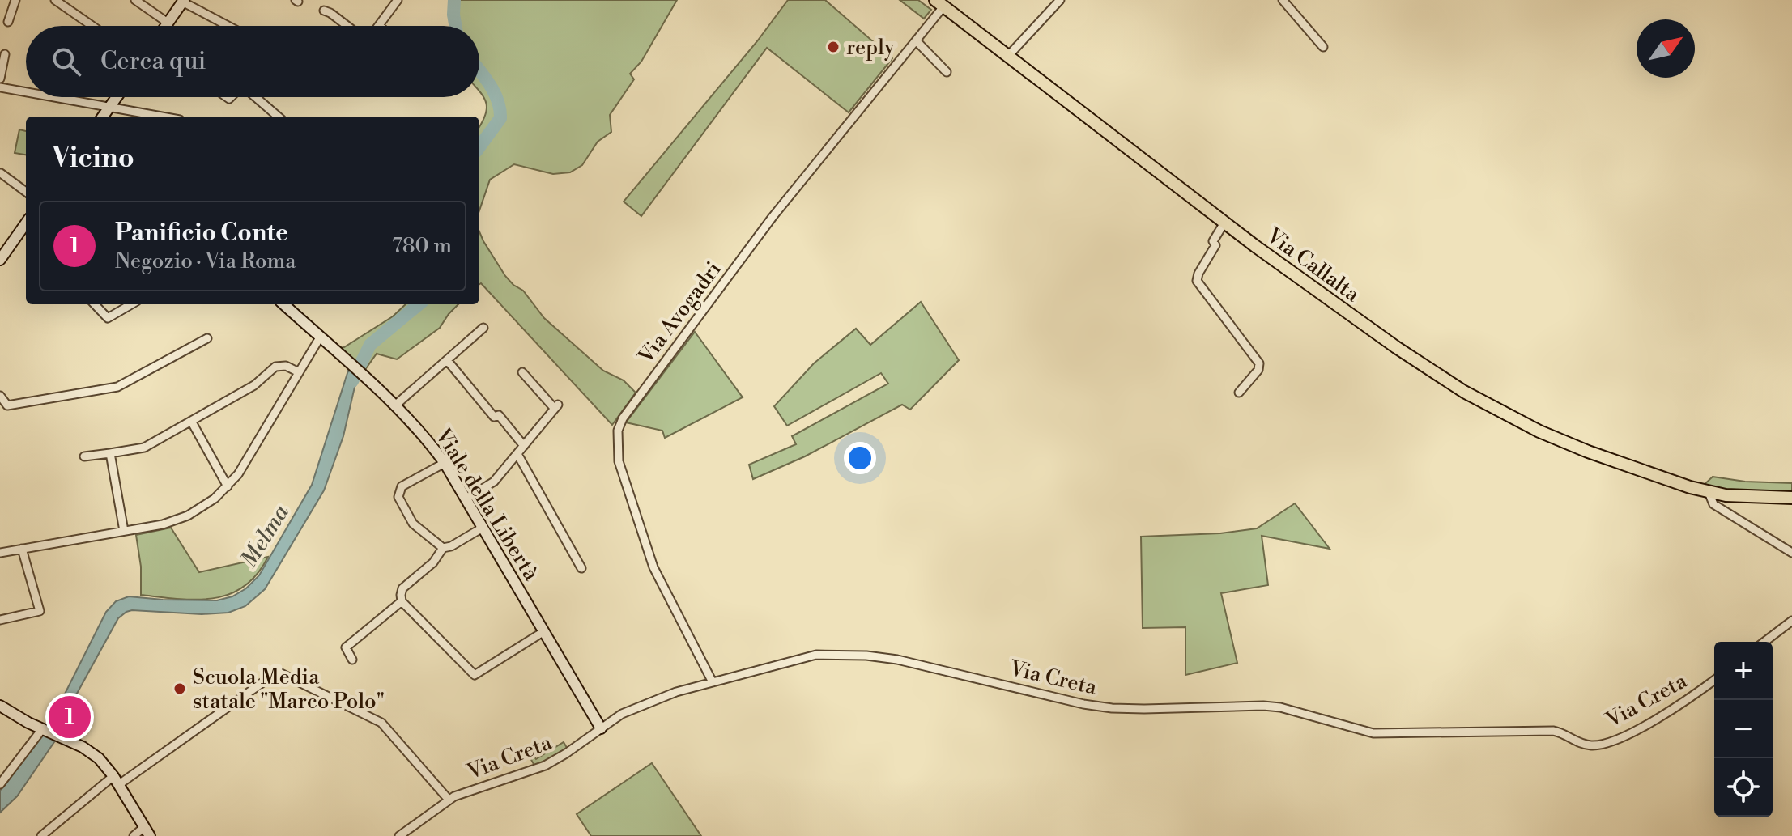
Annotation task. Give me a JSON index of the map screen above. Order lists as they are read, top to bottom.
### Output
{
  "streets": {
    "main road": ["Via Callalta"],
    "street": ["Via Avogadri", "Viale della Libertà", "Via Creta"]
  },
  "crossings": [
    ["Via Callalta", "Via Avogadri"],
    ["Via Avogadri", "Via Creta"],
    ["Viale della Libertà", "Via Creta"]
  ],
  "water": ["Melma"],
  "places": ["reply", "Scuola Media statale \"Marco Polo\""],
  "north": "top right",
  "page": {
    "search": "Cerca qui",
    "heading": "Vicino",
    "list": [
      {
        "mark": "1",
        "name": "Panificio Conte",
        "note": "Negozio · Via Roma",
        "value": "780 m"
      }
    ],
    "map_buttons": ["+", "−"],
    "pins": "1"
  }
}
